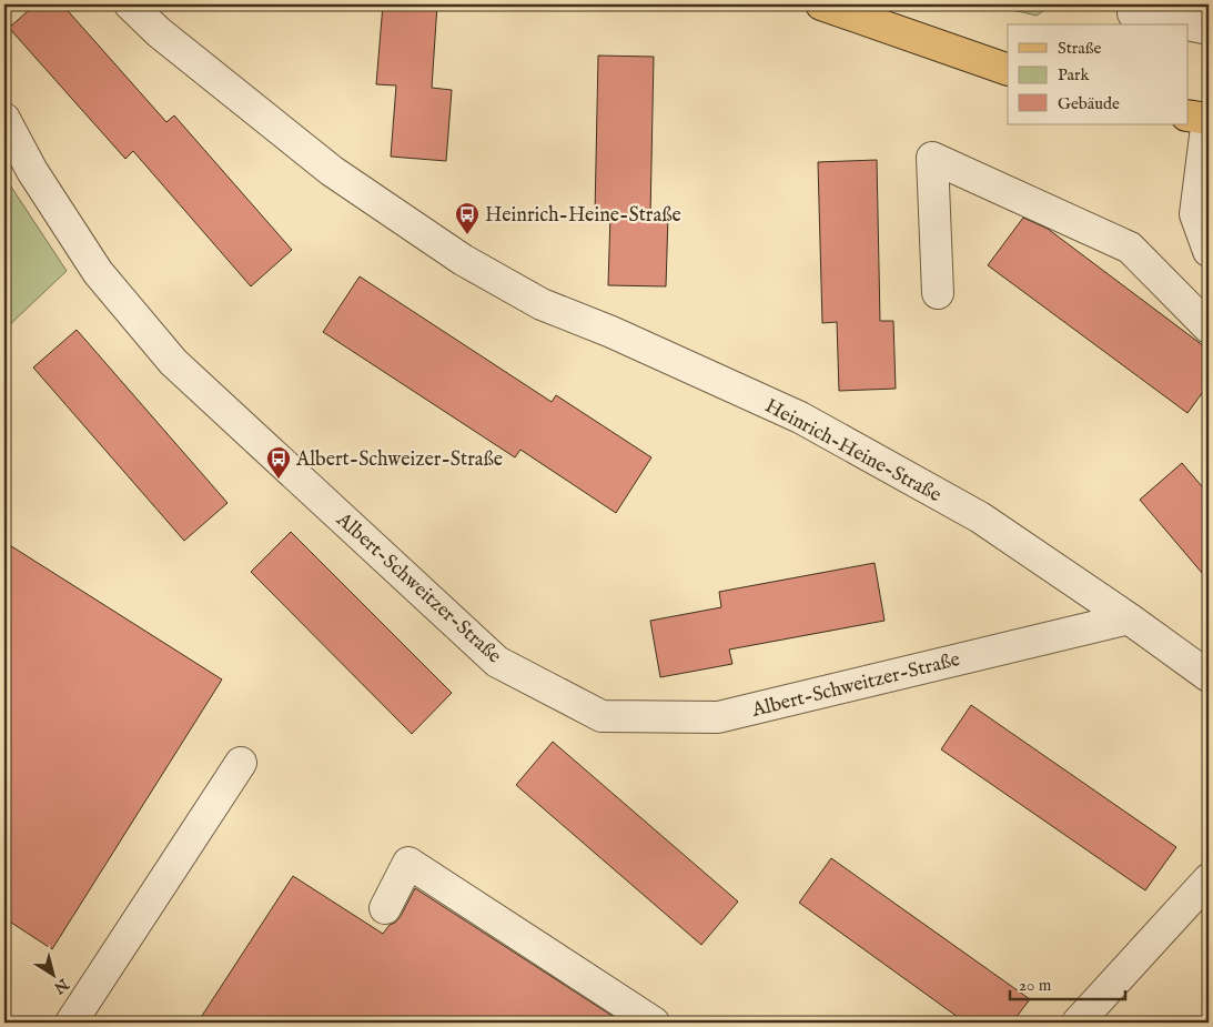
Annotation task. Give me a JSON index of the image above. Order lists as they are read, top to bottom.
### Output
{
  "streets": {
    "street": ["Heinrich-Heine-Straße", "Albert-Schweitzer-Straße"]
  },
  "crossings": [
    ["Heinrich-Heine-Straße", "Albert-Schweitzer-Straße"]
  ],
  "places": {
    "bus stop": ["Heinrich-Heine-Straße", "Albert-Schweizer-Straße"]
  },
  "legend": ["Straße", "Park", "Gebäude"],
  "scale_bar": "20 m",
  "north": "bottom right"
}
